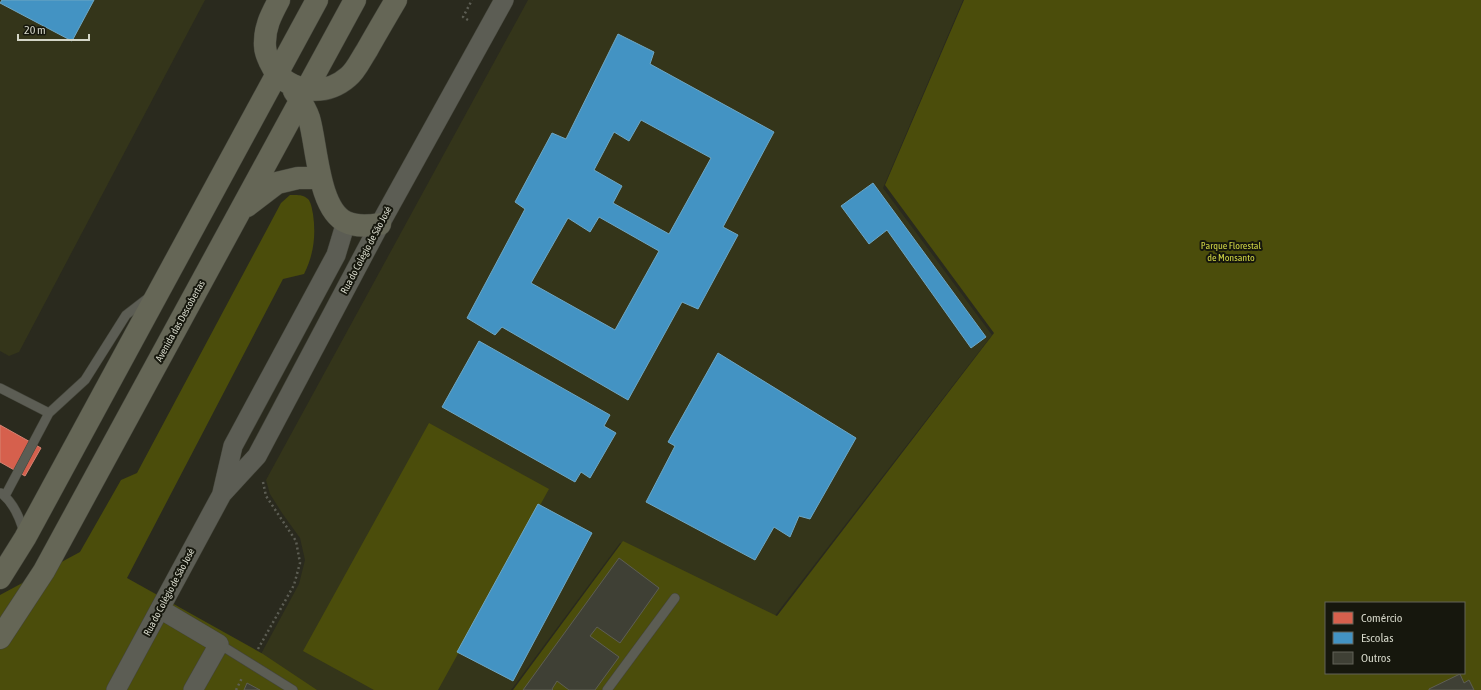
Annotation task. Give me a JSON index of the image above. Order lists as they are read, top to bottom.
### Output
{
  "streets": {
    "main road": ["Avenida das Descobertas"],
    "street": ["Rua do Colégio de São José"]
  },
  "parks": ["Parque Florestal de Monsanto"],
  "legend": ["Comércio", "Escolas", "Outros"],
  "scale_bar": "20 m"
}
